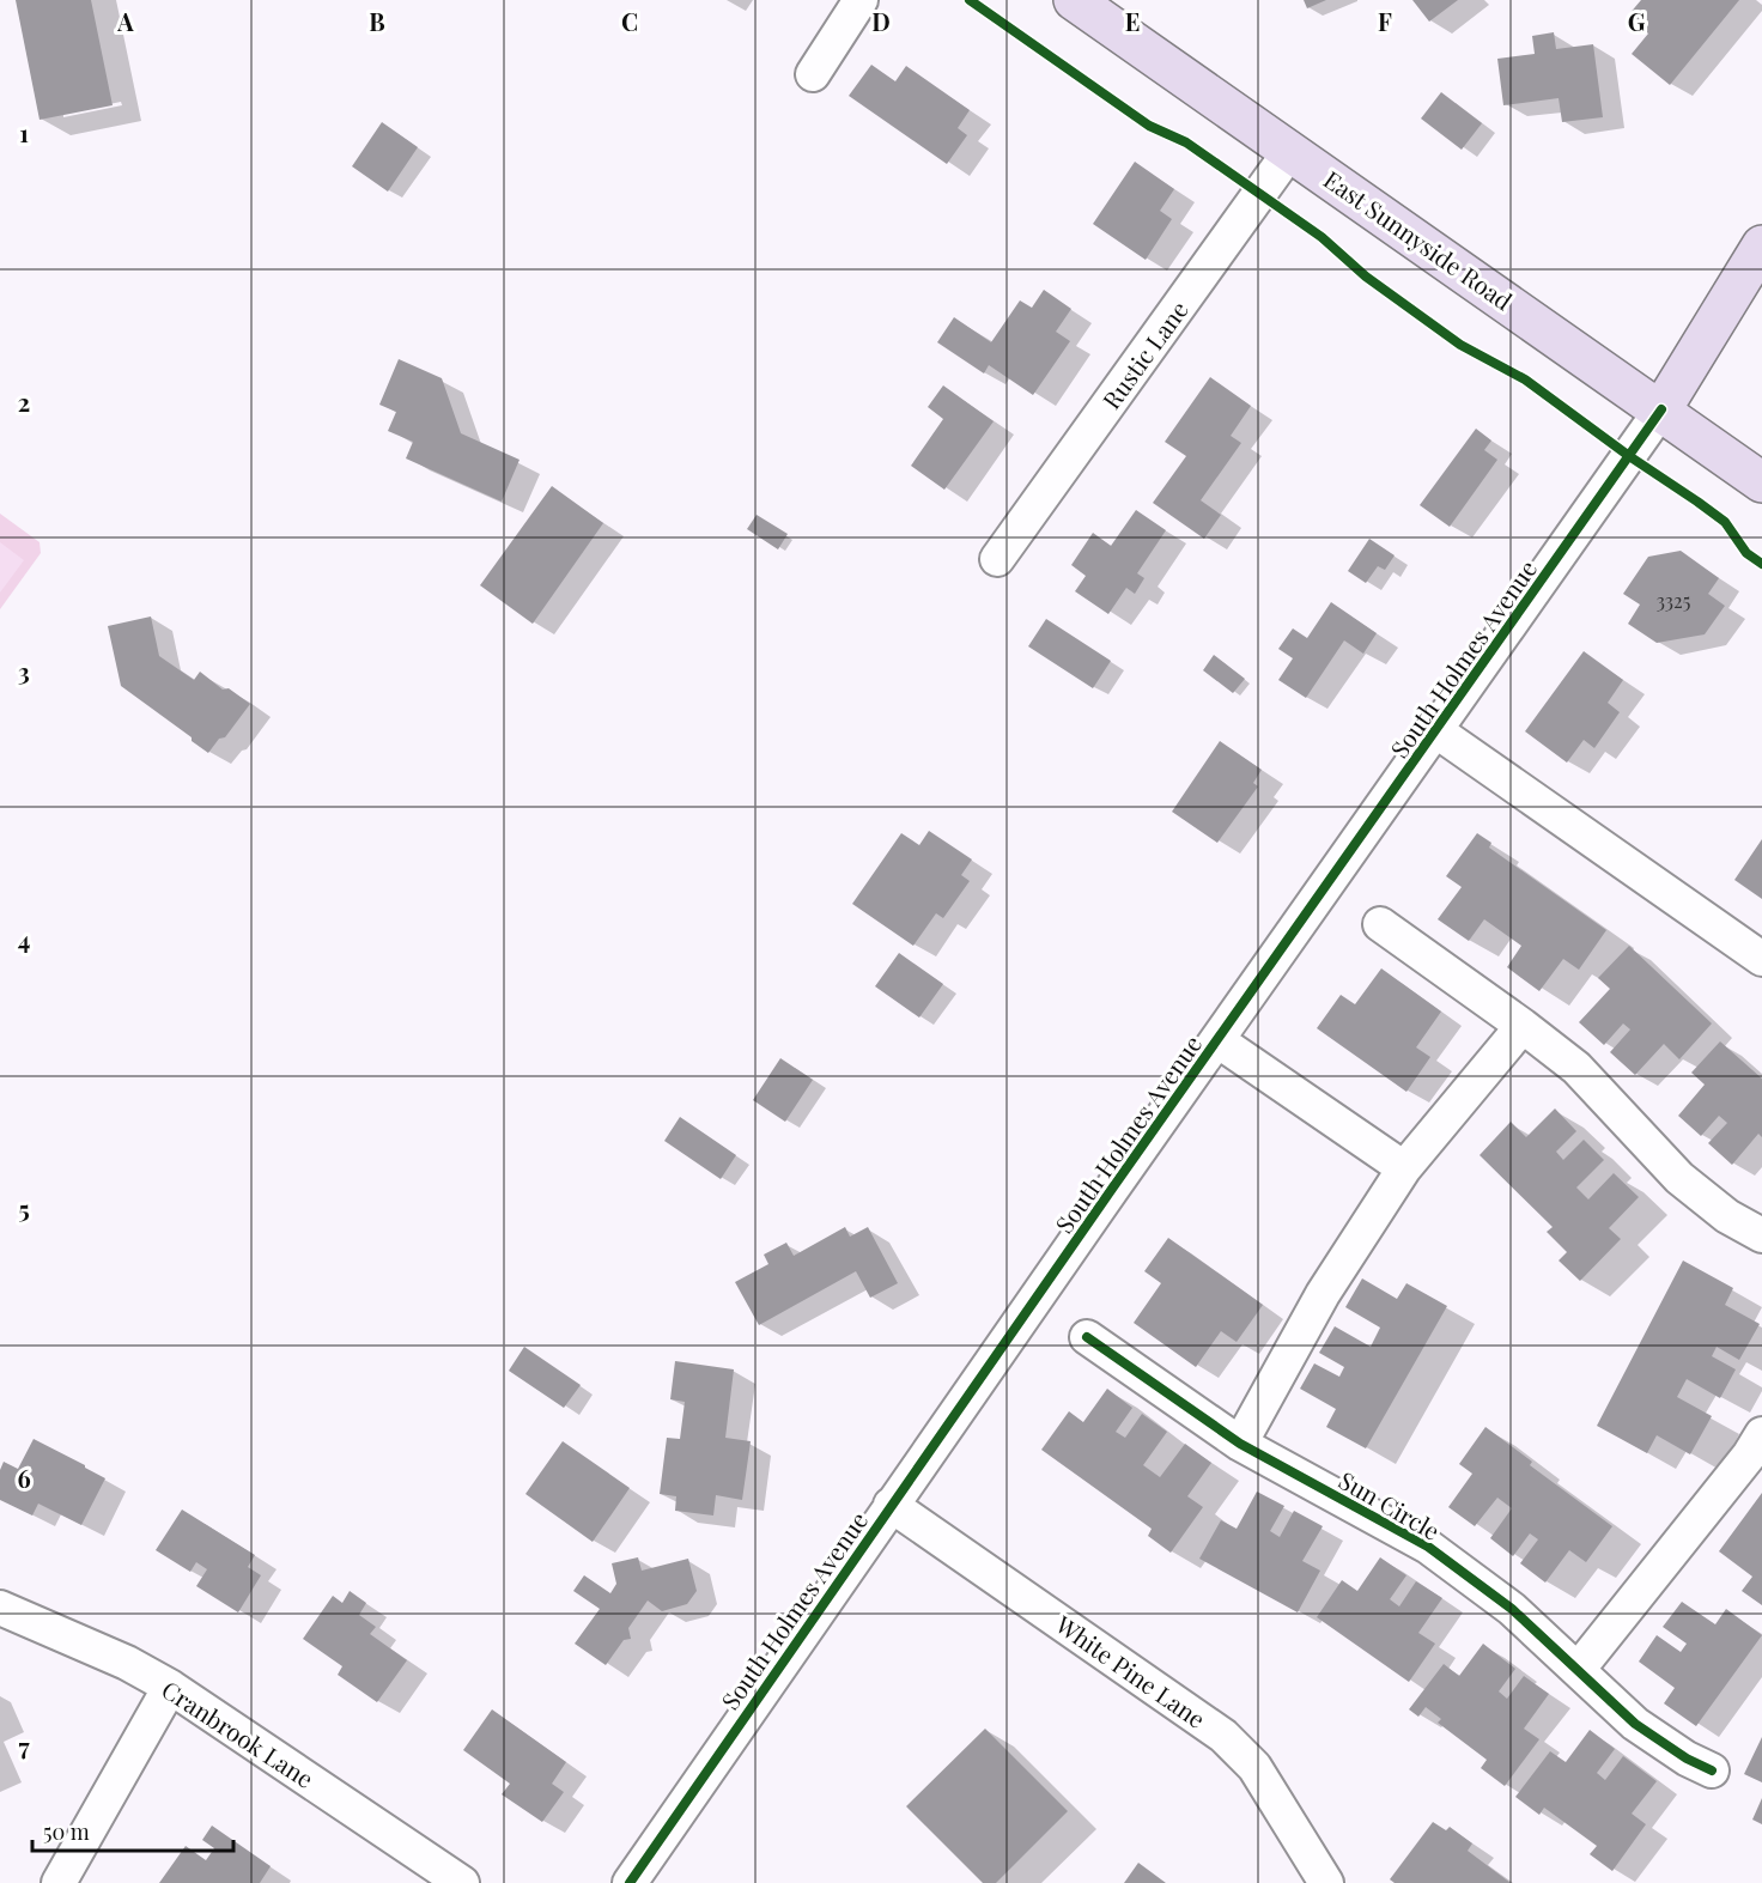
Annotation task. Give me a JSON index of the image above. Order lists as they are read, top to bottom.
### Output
{
  "streets": {
    "main road": ["East Sunnyside Road", "South Holmes Avenue"],
    "street": [
      "Rustic Lane",
      "Sun Circle",
      "White Pine Lane",
      "Cranbrook Lane"
    ]
  },
  "crossings": [
    ["East Sunnyside Road", "Rustic Lane"],
    ["East Sunnyside Road", "South Holmes Avenue"],
    ["South Holmes Avenue", "White Pine Lane"]
  ],
  "house_numbers": ["3325"],
  "scale_bar": "50 m",
  "grid": {
    "columns": [
      "A",
      "B",
      "C",
      "D",
      "E",
      "F",
      "G"
    ],
    "rows": [
      "1",
      "2",
      "3",
      "4",
      "5",
      "6",
      "7"
    ]
  }
}
